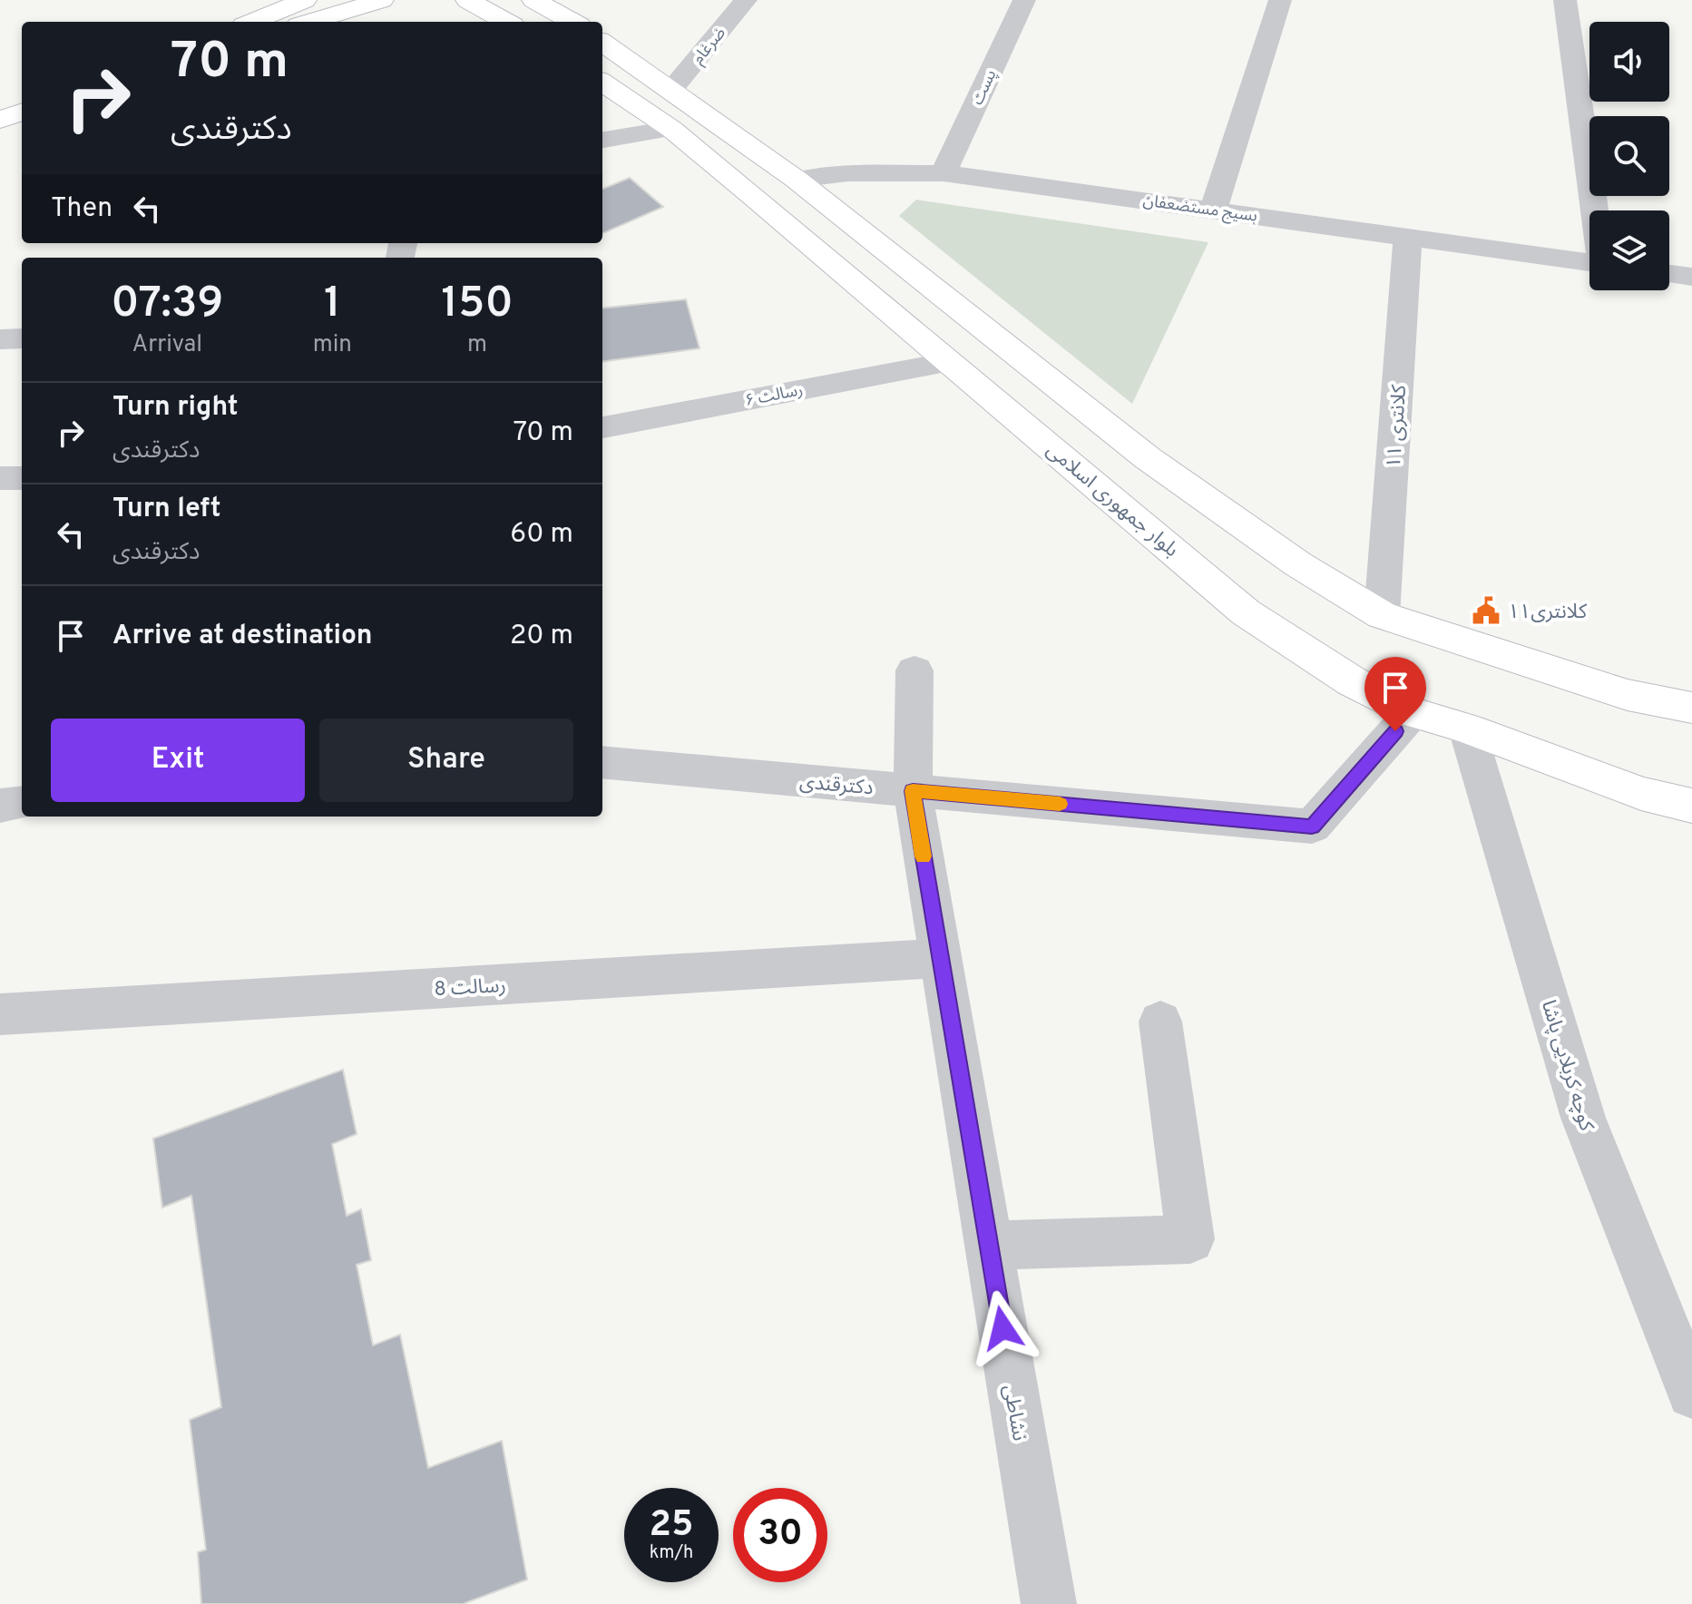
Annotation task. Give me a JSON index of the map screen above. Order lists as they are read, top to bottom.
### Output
{
  "streets": {
    "main road": ["بلوار جمهوری اسلامی"],
    "street": [
      "ضرغام",
      "پست",
      "بسیج مستضعفان",
      "رسالت ۶",
      "کلانتری ۱۱",
      "دکترقندی",
      "رسالت 8",
      "کوچه کربلایی پاشا",
      "نشاطی"
    ]
  },
  "crossings": [
    ["پست", "بسیج مستضعفان"],
    ["بسیج مستضعفان", "کلانتری ۱۱"],
    ["رسالت ۶", "بلوار جمهوری اسلامی"],
    ["بلوار جمهوری اسلامی", "دکترقندی"],
    ["بلوار جمهوری اسلامی", "کوچه کربلایی پاشا"],
    ["دکترقندی", "نشاطی"],
    ["رسالت 8", "نشاطی"]
  ],
  "places": {
    "public building": ["کلانتری۱۱"]
  },
  "page": {
    "turn": ["70 m", "دکترقندی"],
    "then": "Then",
    "eta": [
      "07:39",
      "Arrival",
      "1",
      "min",
      "150",
      "m"
    ],
    "list": [
      {
        "name": "Turn right",
        "note": "دکترقندی",
        "value": "70 m"
      },
      {
        "name": "Turn left",
        "note": "دکترقندی",
        "value": "60 m"
      },
      {
        "name": "Arrive at destination",
        "value": "20 m"
      }
    ],
    "buttons": ["Exit", "Share"],
    "speed": "25 km/h",
    "limit": "30"
  }
}
